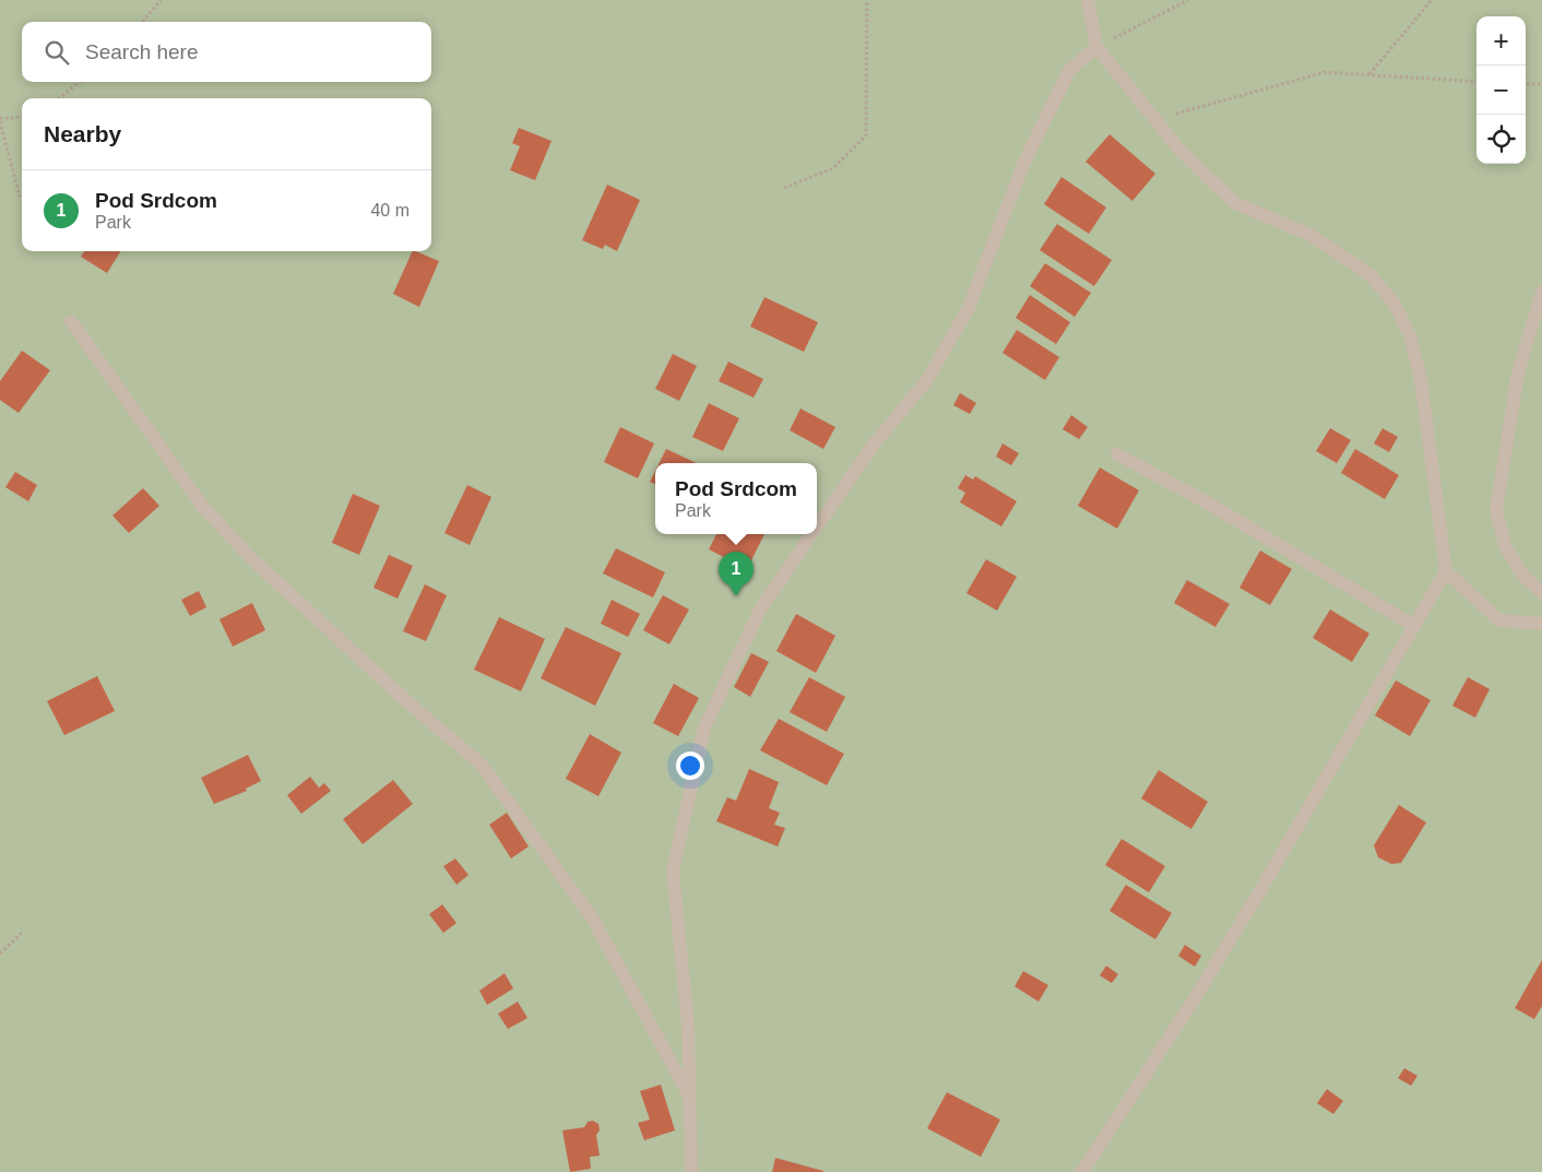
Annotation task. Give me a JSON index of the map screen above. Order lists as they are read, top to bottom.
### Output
{
  "page": {
    "map_buttons": ["+", "−"],
    "search": "Search here",
    "heading": "Nearby",
    "list": [
      {
        "mark": "1",
        "name": "Pod Srdcom",
        "note": "Park",
        "value": "40 m"
      }
    ],
    "popup": ["Pod Srdcom", "Park"],
    "pins": "1"
  }
}
